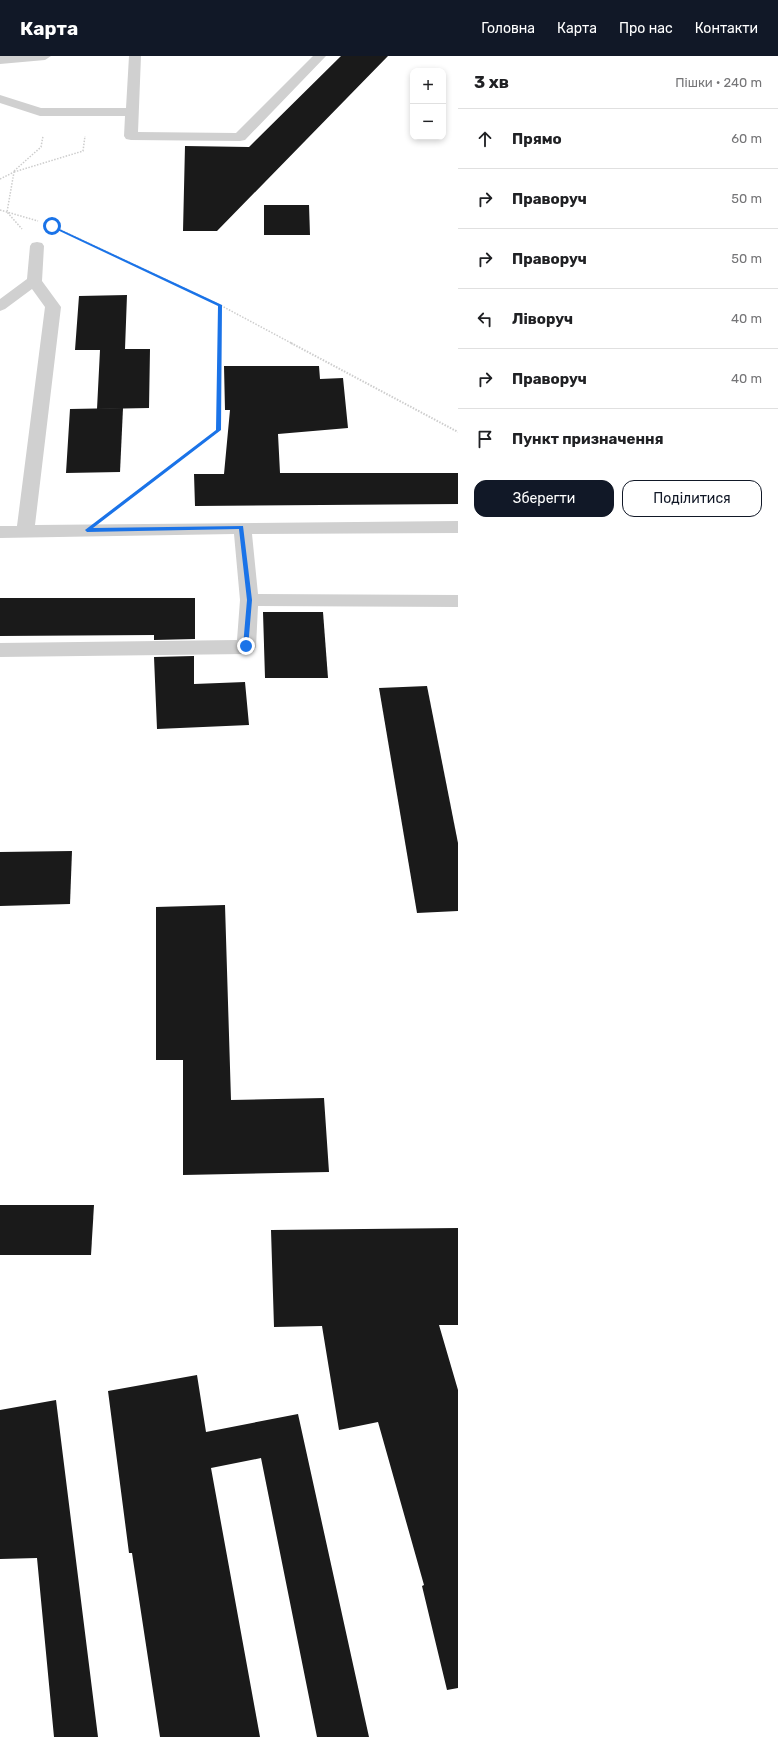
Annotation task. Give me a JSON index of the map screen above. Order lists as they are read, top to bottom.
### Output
{
  "page": {
    "header": "Карта",
    "nav": [
      "Головна",
      "Карта",
      "Про нас",
      "Контакти"
    ],
    "heading": ["3 хв", "Пішки · 240 m"],
    "map_buttons": ["+", "−"],
    "list": [
      ["Прямо", "60 m"],
      ["Праворуч", "50 m"],
      ["Праворуч", "50 m"],
      ["Ліворуч", "40 m"],
      ["Праворуч", "40 m"],
      "Пункт призначення"
    ],
    "buttons": ["Зберегти", "Поділитися"]
  }
}
